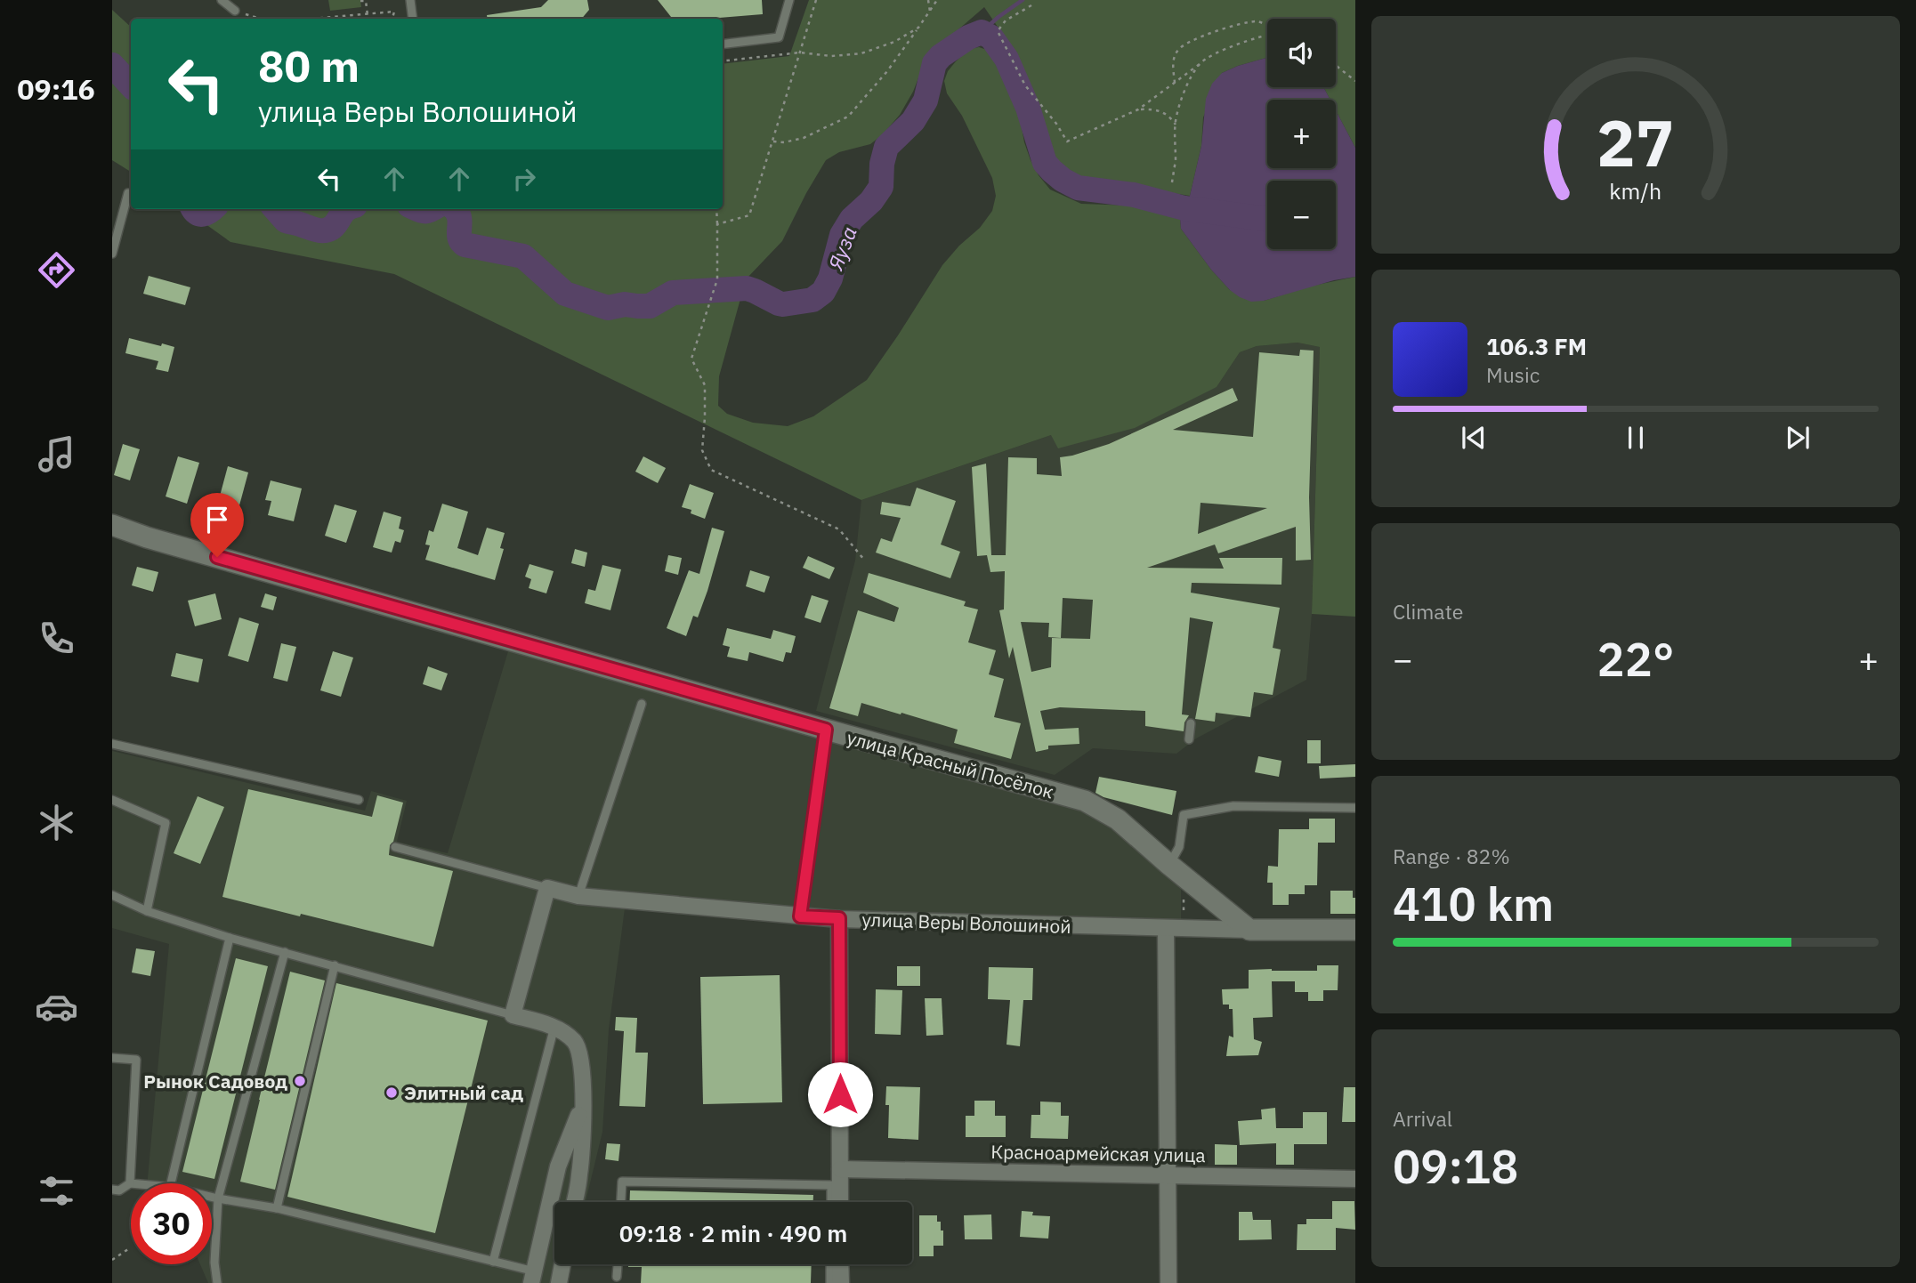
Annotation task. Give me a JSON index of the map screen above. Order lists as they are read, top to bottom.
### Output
{
  "streets": {
    "street": ["улица Красный Посёлок", "улица Веры Волошиной", "Красноармейская улица"]
  },
  "crossings": [
    ["улица Красный Посёлок", "улица Веры Волошиной"]
  ],
  "water": ["Яуза"],
  "places": ["Рынок Садовод", "Элитный сад"],
  "page": {
    "tabs": "09:16",
    "map_buttons": ["+", "−"],
    "turn": ["80 m", "улица Веры Волошиной"],
    "song": ["106.3 FM", "Music"],
    "tile": [
      "Climate",
      ["Range · 82%", "410 km"],
      ["Arrival", "09:18"]
    ],
    "heat": ["−", "22°", "+"],
    "limit": "30",
    "trip": "09:18 · 2 min · 490 m",
    "gauge": ["27", "km/h"]
  }
}
